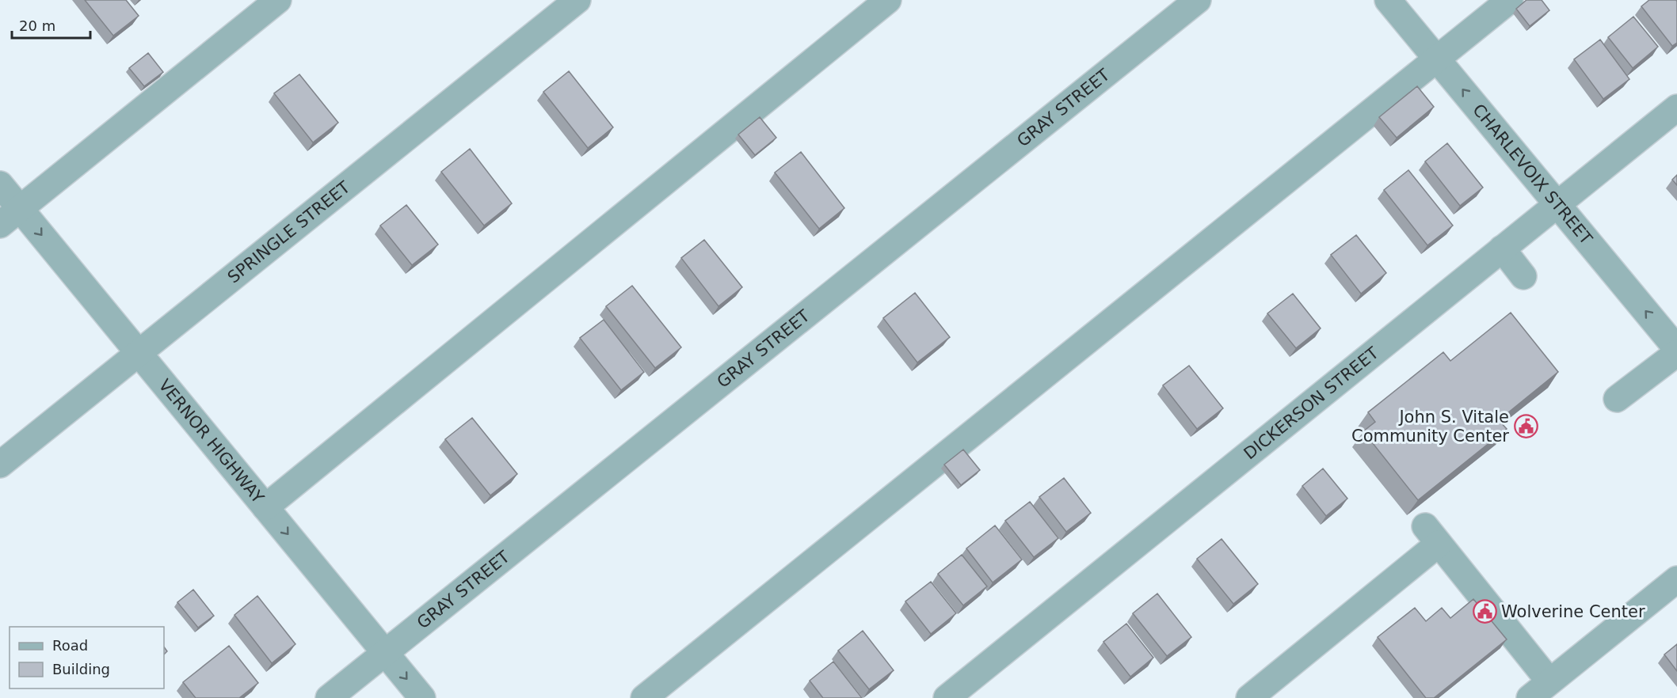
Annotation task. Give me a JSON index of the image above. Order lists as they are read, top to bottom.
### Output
{
  "streets": {
    "street": [
      "GRAY STREET",
      "CHARLEVOIX STREET",
      "SPRINGLE STREET",
      "DICKERSON STREET",
      "VERNOR HIGHWAY"
    ]
  },
  "crossings": [
    ["GRAY STREET", "VERNOR HIGHWAY"],
    ["CHARLEVOIX STREET", "DICKERSON STREET"],
    ["SPRINGLE STREET", "VERNOR HIGHWAY"]
  ],
  "one_way": ["CHARLEVOIX STREET", "VERNOR HIGHWAY"],
  "places": {
    "public building": ["John S. Vitale Community Center", "Wolverine Center"]
  },
  "legend": ["Road", "Building"],
  "scale_bar": "20 m"
}
